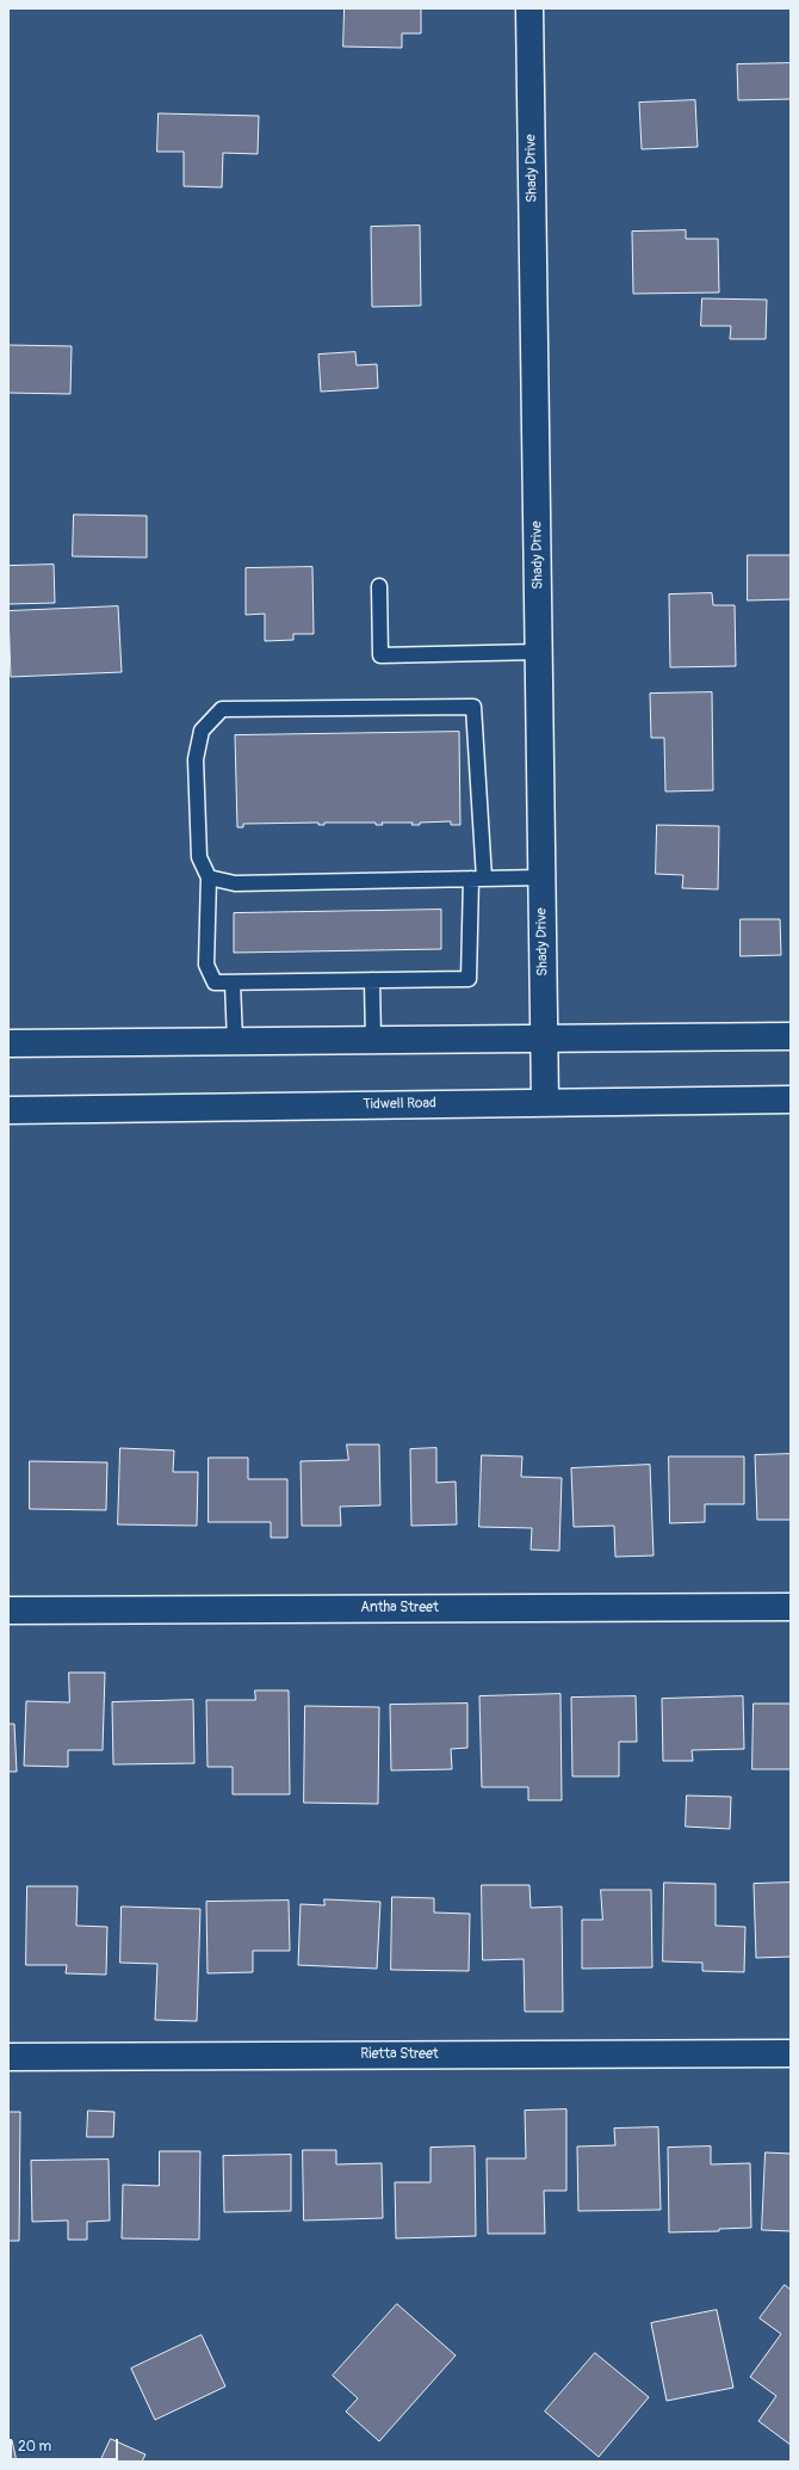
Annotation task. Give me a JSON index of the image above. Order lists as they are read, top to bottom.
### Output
{
  "streets": {
    "street": [
      "Shady Drive",
      "Tidwell Road",
      "Antha Street",
      "Rietta Street"
    ]
  },
  "crossings": [
    ["Shady Drive", "Tidwell Road"]
  ],
  "scale_bar": "20 m"
}
